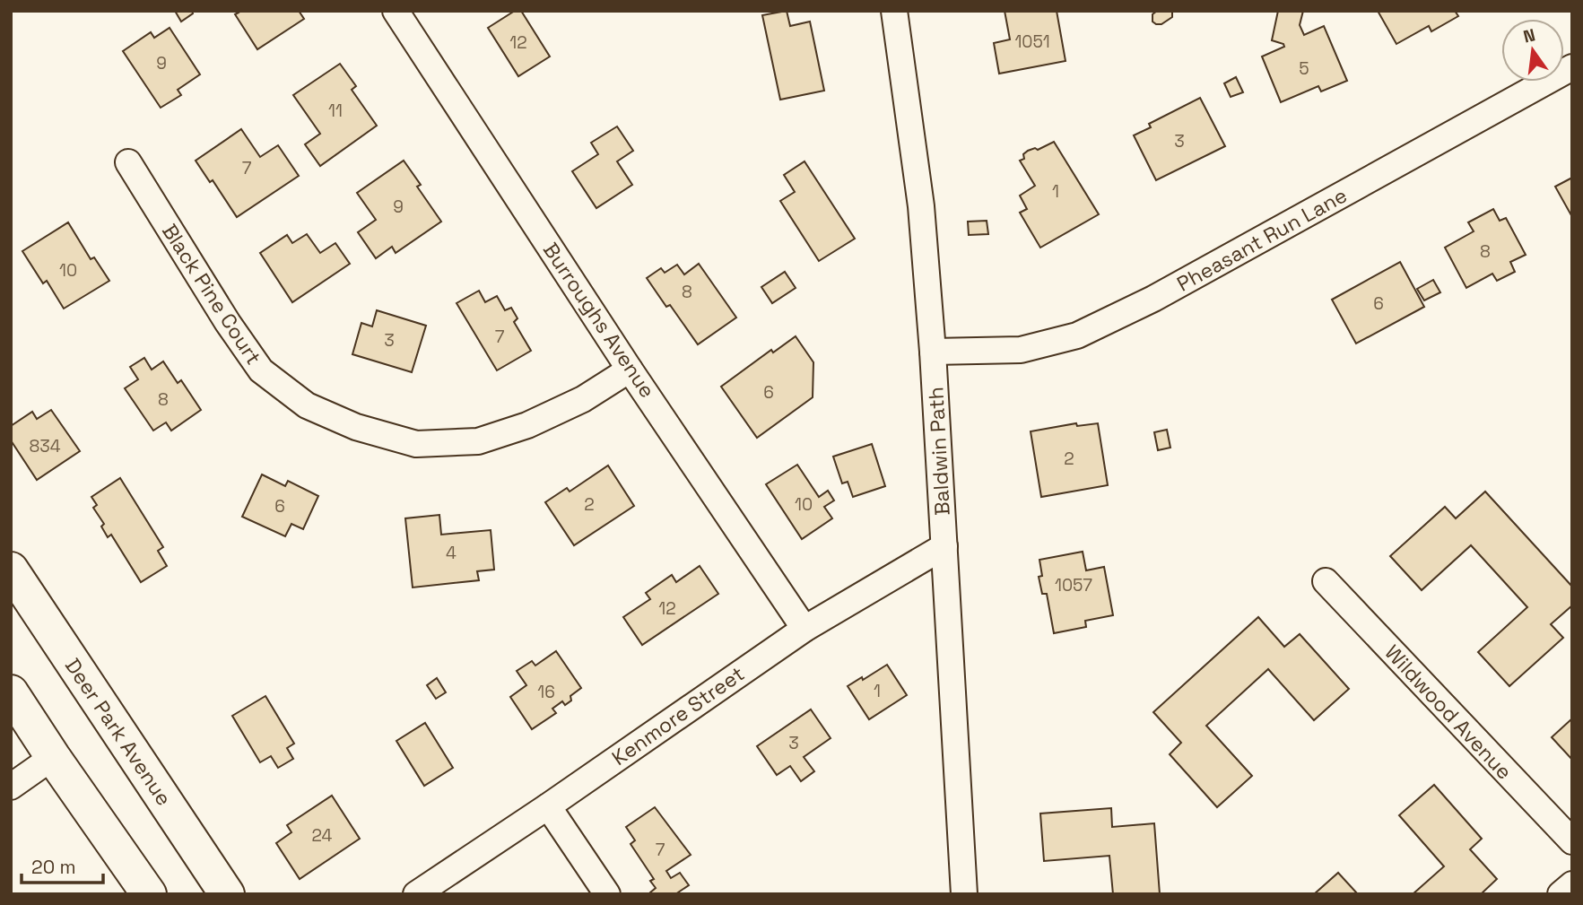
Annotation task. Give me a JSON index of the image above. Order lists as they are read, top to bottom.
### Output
{
  "streets": {
    "main road": ["Deer Park Avenue"],
    "street": [
      "Pheasant Run Lane",
      "Black Pine Court",
      "Burroughs Avenue",
      "Baldwin Path",
      "Wildwood Avenue",
      "Kenmore Street"
    ]
  },
  "crossings": [
    ["Pheasant Run Lane", "Baldwin Path"],
    ["Black Pine Court", "Burroughs Avenue"],
    ["Burroughs Avenue", "Kenmore Street"],
    ["Baldwin Path", "Kenmore Street"]
  ],
  "house_numbers": [
    "1051",
    "12",
    "9",
    "5",
    "11",
    "3",
    "7",
    "1",
    "9",
    "8",
    "10",
    "8",
    "6",
    "7",
    "3",
    "6",
    "8",
    "834",
    "2",
    "2",
    "10",
    "6",
    "4",
    "1057",
    "12",
    "1",
    "16",
    "3",
    "24",
    "7"
  ],
  "scale_bar": "20 m",
  "north": "top"
}
